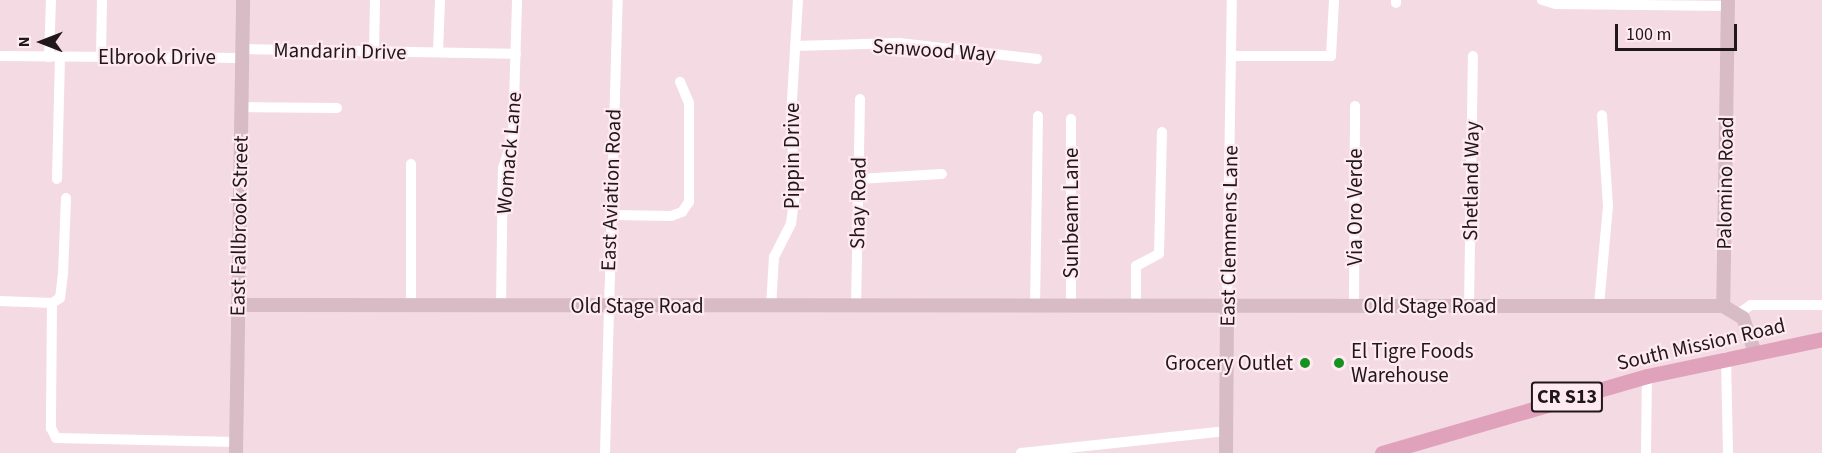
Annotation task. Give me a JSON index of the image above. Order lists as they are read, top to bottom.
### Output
{
  "streets": {
    "main road": ["South Mission Road", "CR S13"],
    "street": [
      "Senwood Way",
      "Mandarin Drive",
      "Elbrook Drive",
      "Womack Lane",
      "Pippin Drive",
      "Shetland Way",
      "Palomino Road",
      "East Aviation Road",
      "Shay Road",
      "Via Oro Verde",
      "Sunbeam Lane",
      "East Fallbrook Street",
      "East Clemmens Lane",
      "Old Stage Road"
    ]
  },
  "crossings": [
    ["Senwood Way", "Pippin Drive"],
    ["Mandarin Drive", "Elbrook Drive"],
    ["Mandarin Drive", "Womack Lane"],
    ["Mandarin Drive", "East Fallbrook Street"],
    ["Elbrook Drive", "East Fallbrook Street"],
    ["Womack Lane", "Old Stage Road"],
    ["Pippin Drive", "Old Stage Road"],
    ["Shetland Way", "Old Stage Road"],
    ["Palomino Road", "Old Stage Road"],
    ["East Aviation Road", "Old Stage Road"],
    ["Shay Road", "Old Stage Road"],
    ["Via Oro Verde", "Old Stage Road"],
    ["Sunbeam Lane", "Old Stage Road"],
    ["East Fallbrook Street", "Old Stage Road"],
    ["East Clemmens Lane", "Old Stage Road"]
  ],
  "places": ["Grocery Outlet", "El Tigre Foods Warehouse"],
  "scale_bar": "100 m",
  "north": "left"
}
